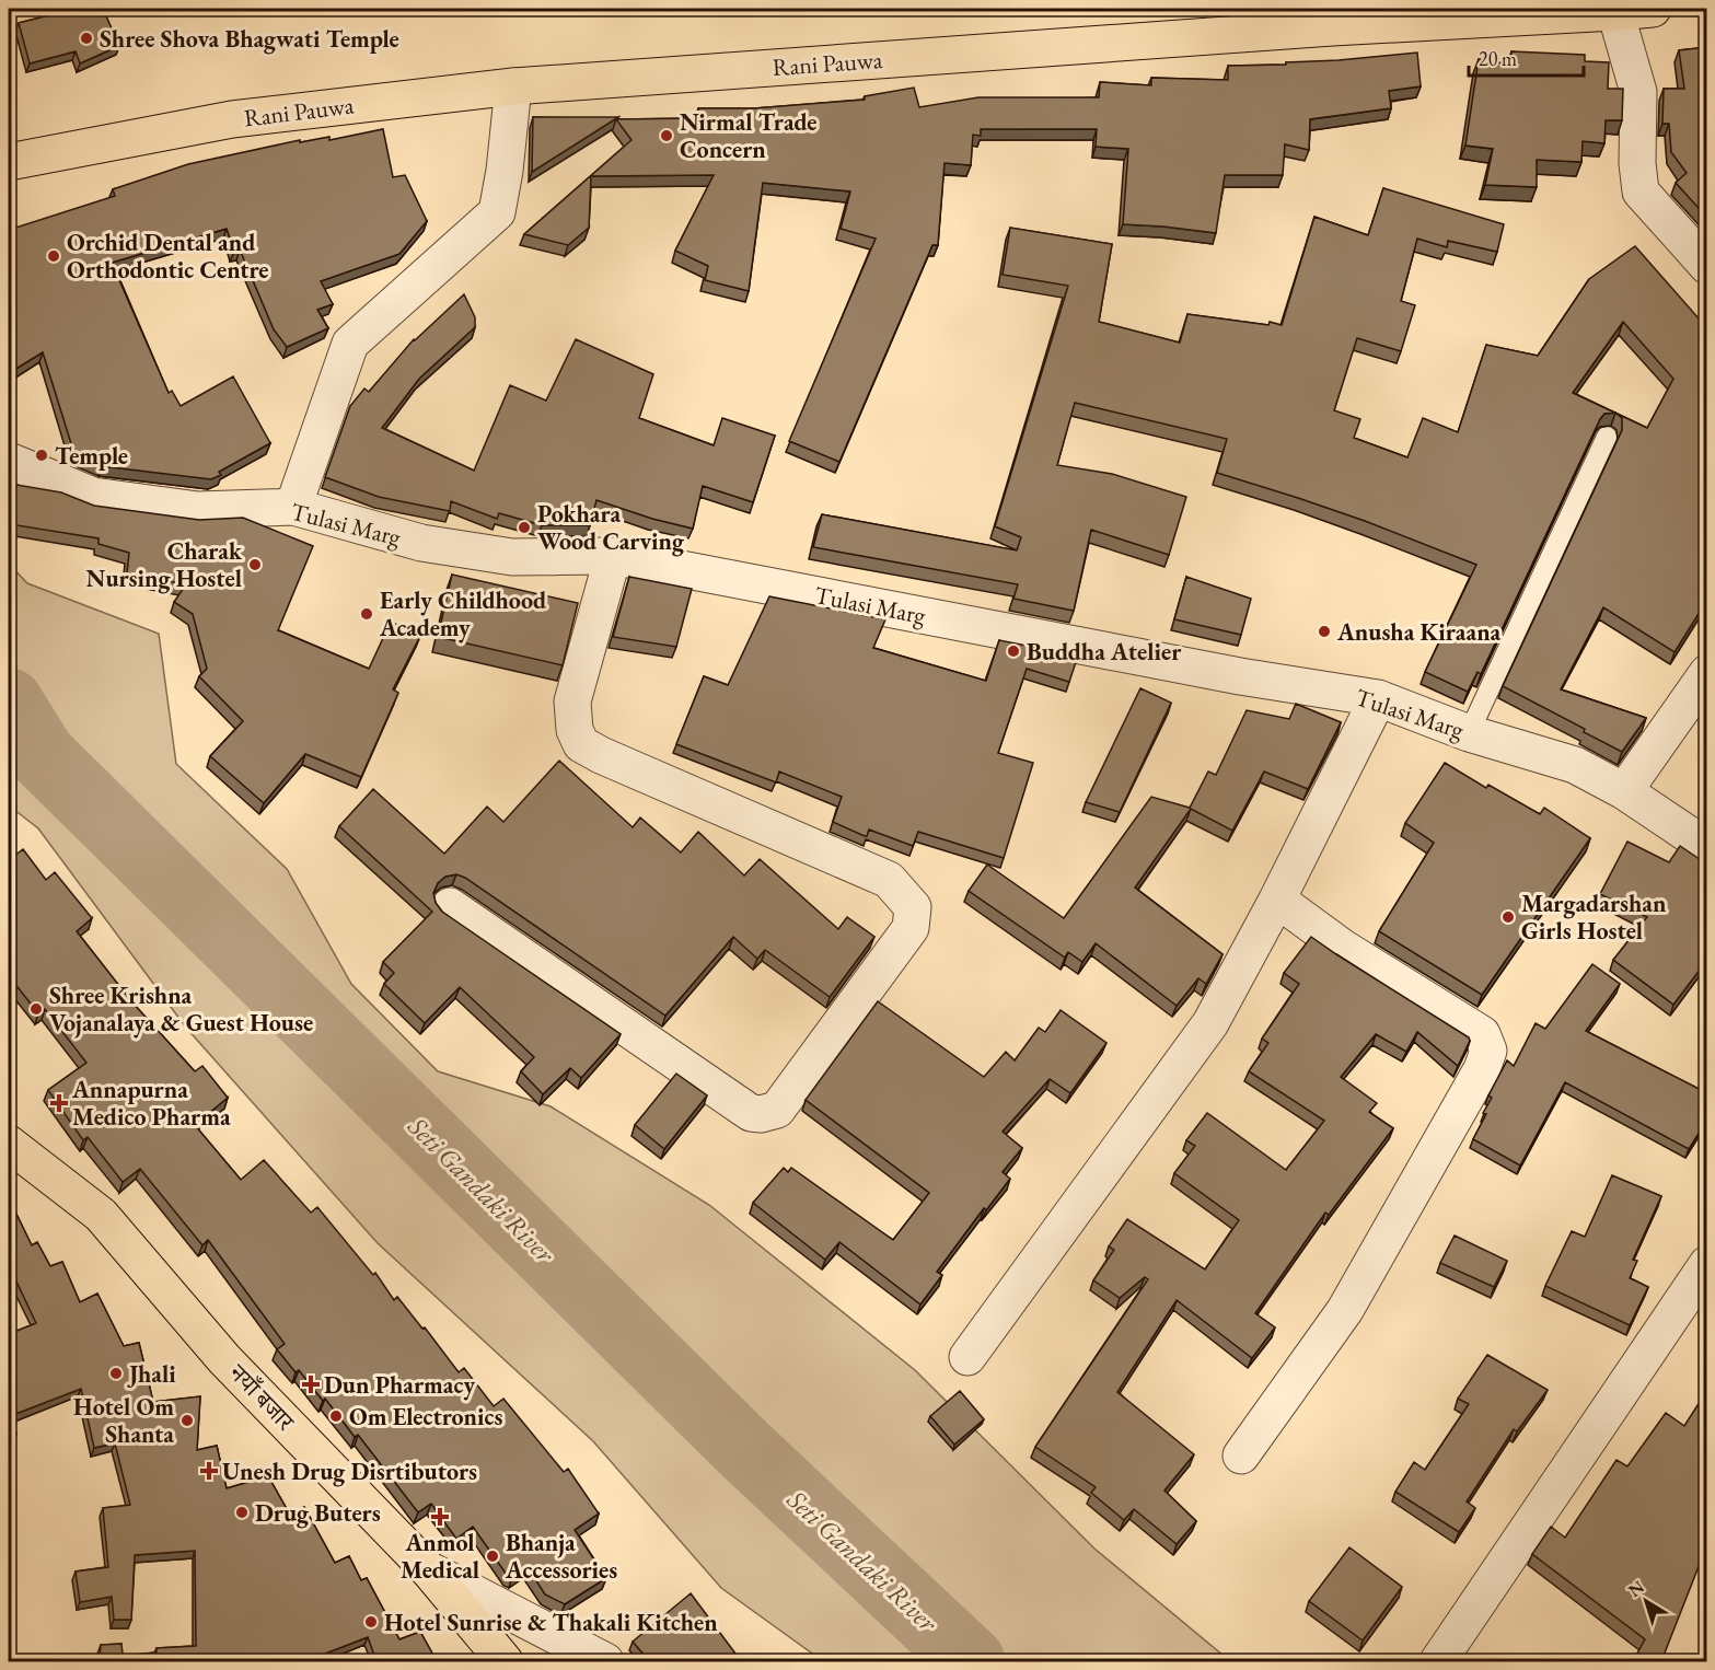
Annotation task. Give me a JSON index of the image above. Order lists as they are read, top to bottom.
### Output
{
  "streets": {
    "main road": ["Rani Pauwa", "नयाँ बजार"],
    "street": ["Tulasi Marg"]
  },
  "water": ["Seti Gandaki River"],
  "places": {
    "other": [
      "Shree Shova Bhagwati Temple",
      "Nirmal Trade Concern",
      "Orchid Dental and Orthodontic Centre",
      "Temple",
      "Pokhara Wood Carving",
      "Charak Nursing Hostel",
      "Early Childhood Academy",
      "Anusha Kiraana",
      "Buddha Atelier",
      "Margadarshan Girls Hostel",
      "Shree Krishna Vojanalaya & Guest House",
      "Jhali",
      "Om Electronics",
      "Hotel Om Shanta",
      "Drug Buters",
      "Bhanja Accessories",
      "Hotel Sunrise & Thakali Kitchen"
    ],
    "health": [
      "Annapurna Medico Pharma",
      "Dun Pharmacy",
      "Unesh Drug Disrtibutors",
      "Anmol Medical"
    ]
  },
  "scale_bar": "20 m",
  "north": "top left"
}
